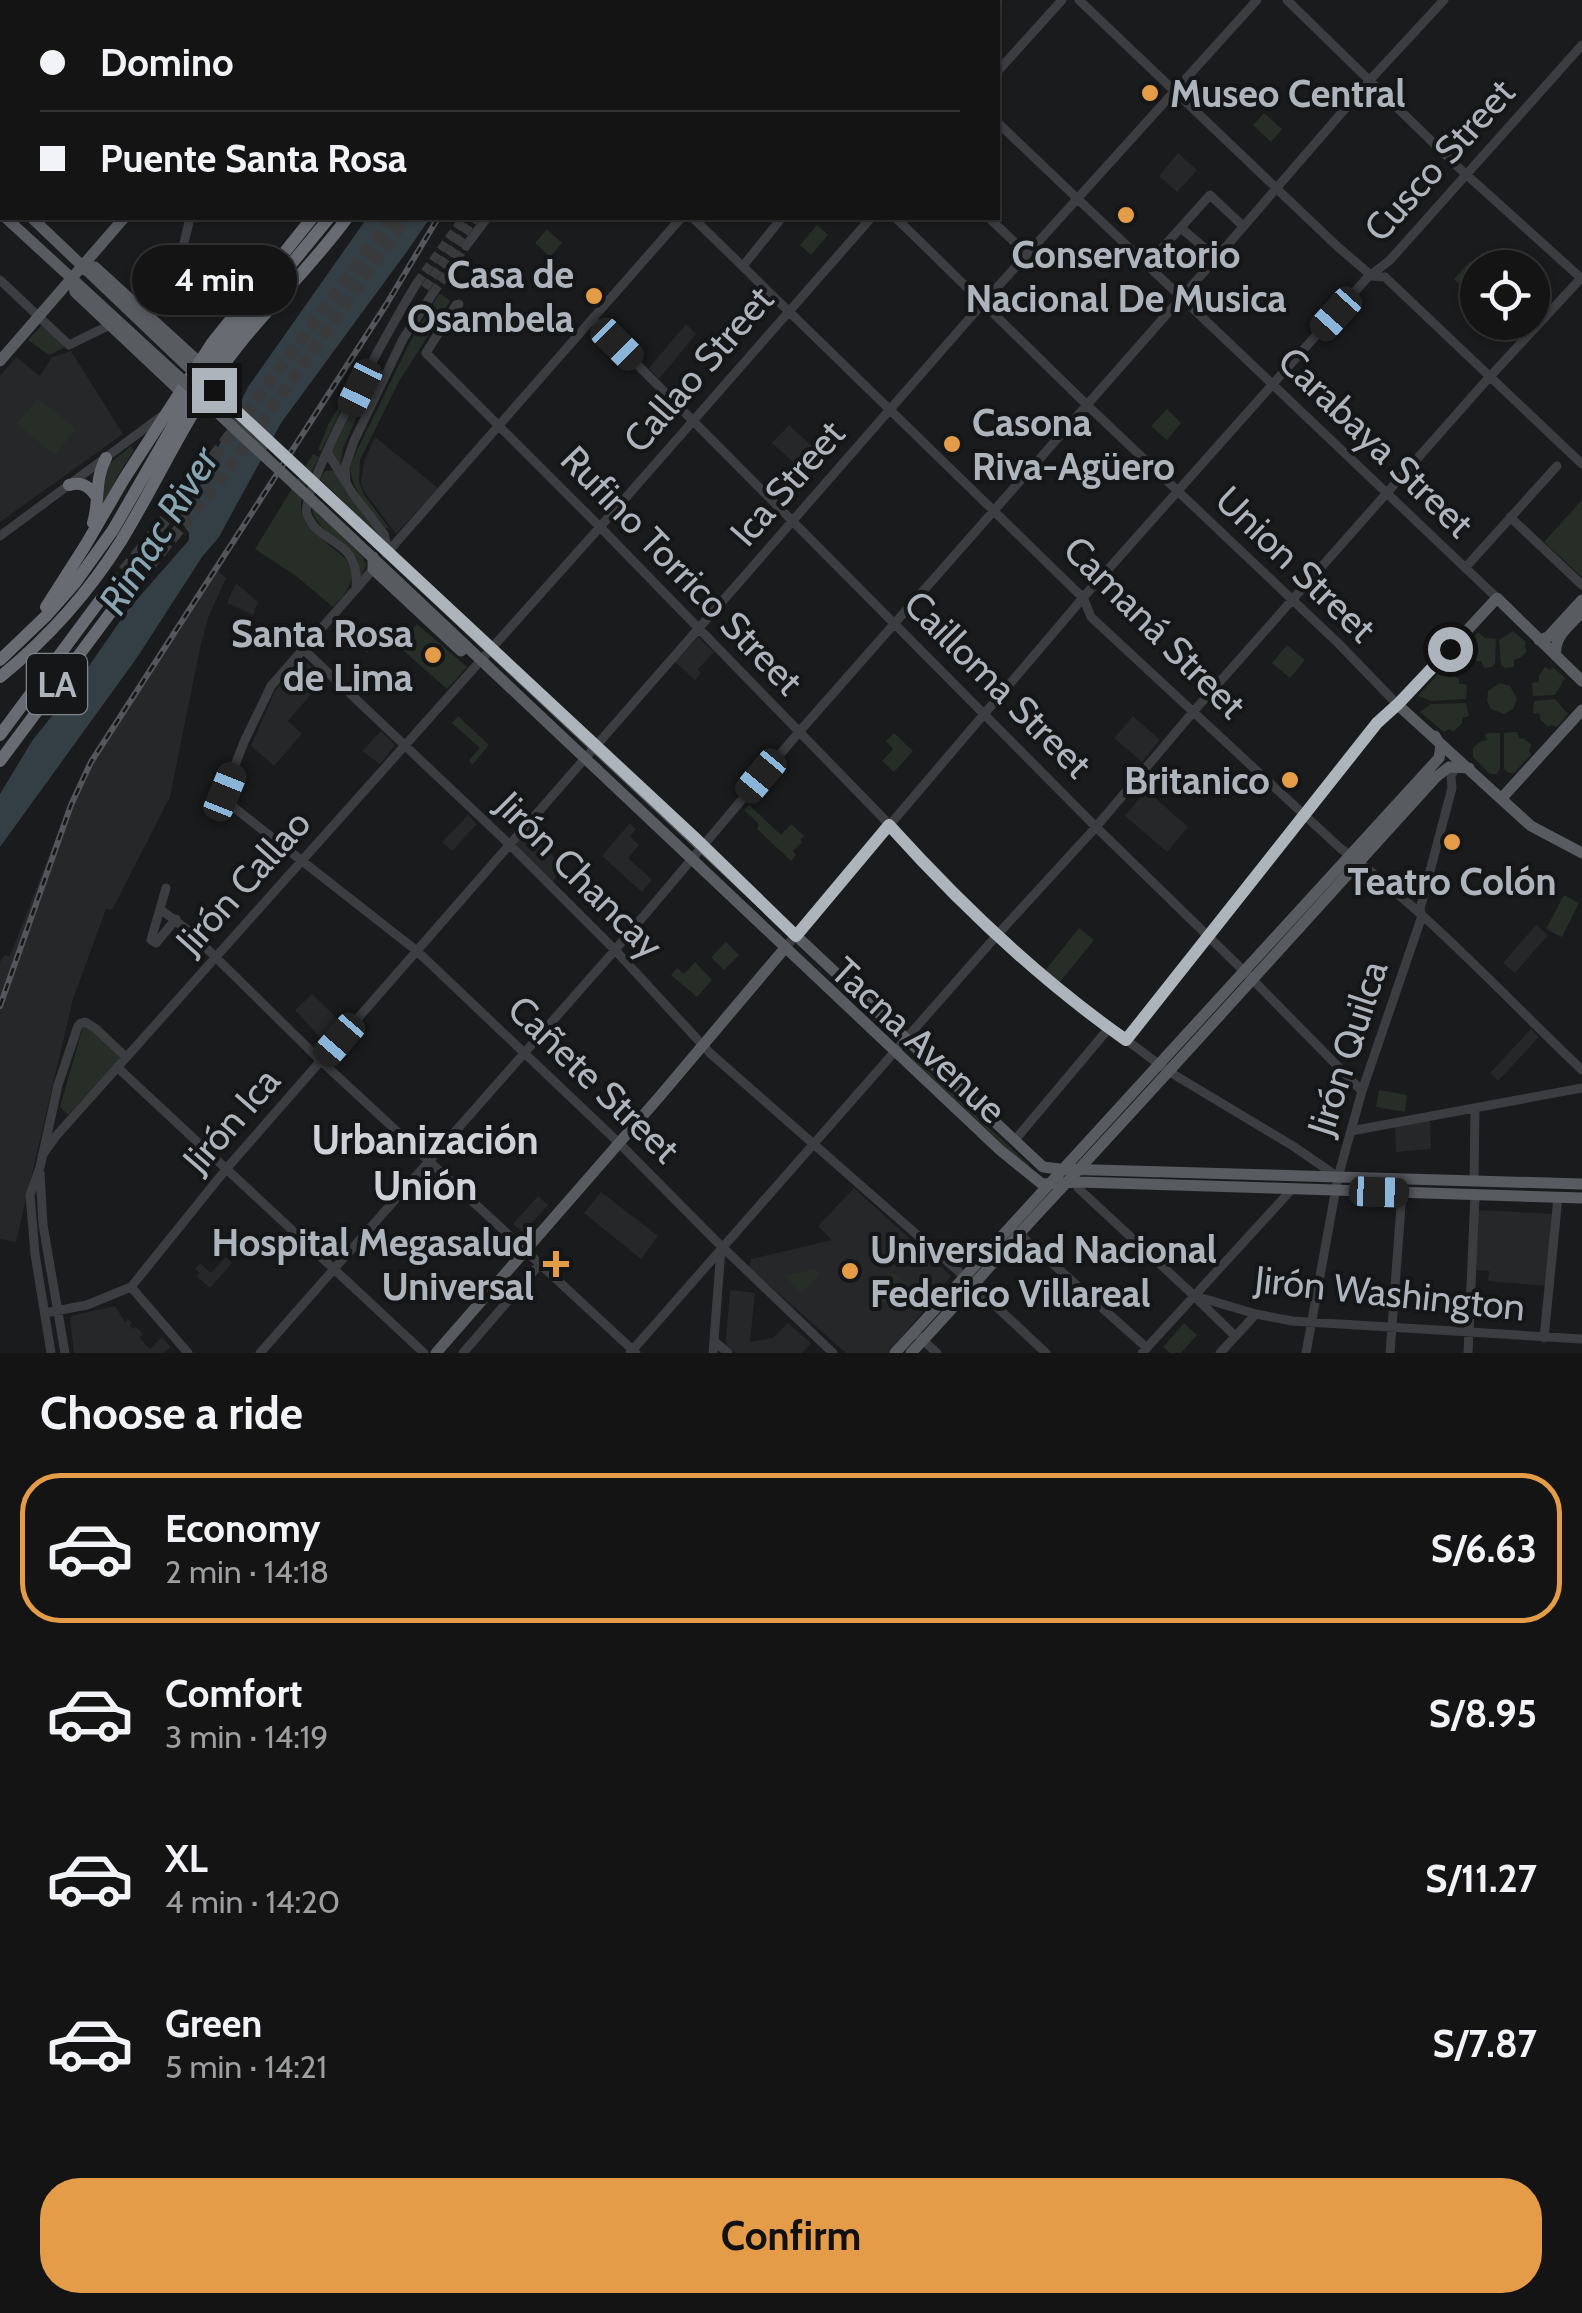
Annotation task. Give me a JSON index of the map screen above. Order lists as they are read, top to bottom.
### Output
{
  "streets": {
    "highway": ["LA"],
    "main road": ["Carabaya Street", "Union Street", "Tacna Avenue"],
    "street": [
      "Cusco Street",
      "Callao Street",
      "Ica Street",
      "Rufino Torrico Street",
      "Camaná Street",
      "Cailloma Street",
      "Jirón Chancay",
      "Jirón Callao",
      "Jirón Quilca",
      "Cañete Street",
      "Jirón Ica",
      "Jirón Washington"
    ]
  },
  "crossings": [
    ["Cusco Street", "Carabaya Street"],
    ["Cusco Street", "Union Street"],
    ["Cusco Street", "Rufino Torrico Street"],
    ["Cusco Street", "Camaná Street"],
    ["Cusco Street", "Cailloma Street"],
    ["Cusco Street", "Tacna Avenue"],
    ["Callao Street", "Rufino Torrico Street"],
    ["Callao Street", "Camaná Street"],
    ["Callao Street", "Cailloma Street"],
    ["Callao Street", "Jirón Callao"],
    ["Callao Street", "Tacna Avenue"],
    ["Carabaya Street", "Ica Street"],
    ["Ica Street", "Union Street"],
    ["Ica Street", "Rufino Torrico Street"],
    ["Ica Street", "Camaná Street"],
    ["Ica Street", "Cailloma Street"],
    ["Ica Street", "Tacna Avenue"],
    ["Ica Street", "Jirón Ica"],
    ["Union Street", "Jirón Quilca"],
    ["Rufino Torrico Street", "Jirón Quilca"],
    ["Camaná Street", "Jirón Quilca"],
    ["Cailloma Street", "Jirón Quilca"],
    ["Jirón Chancay", "Jirón Callao"],
    ["Jirón Chancay", "Cañete Street"],
    ["Jirón Chancay", "Jirón Ica"],
    ["Jirón Callao", "Tacna Avenue"],
    ["Jirón Callao", "Cañete Street"],
    ["Tacna Avenue", "Jirón Ica"],
    ["Tacna Avenue", "Jirón Washington"],
    ["Jirón Quilca", "Jirón Washington"],
    ["Cañete Street", "Jirón Ica"]
  ],
  "districts": ["Urbanización Unión"],
  "water": ["Rimac River"],
  "places": {
    "other": [
      "Museo Central",
      "Conservatorio Nacional De Musica",
      "Casa de Osambela",
      "Casona Riva-Agüero",
      "Santa Rosa de Lima",
      "Britanico",
      "Teatro Colón",
      "Universidad Nacional Federico Villareal"
    ],
    "health": ["Hospital Megasalud Universal"]
  },
  "page": {
    "banner": ["Domino", "Puente Santa Rosa"],
    "bubble": "4 min",
    "heading": "Choose a ride",
    "list": [
      {
        "name": "Economy",
        "note": "2 min · 14:18",
        "value": "S/6.63"
      },
      {
        "name": "Comfort",
        "note": "3 min · 14:19",
        "value": "S/8.95"
      },
      {
        "name": "XL",
        "note": "4 min · 14:20",
        "value": "S/11.27"
      },
      {
        "name": "Green",
        "note": "5 min · 14:21",
        "value": "S/7.87"
      }
    ],
    "buttons": "Confirm"
  }
}
